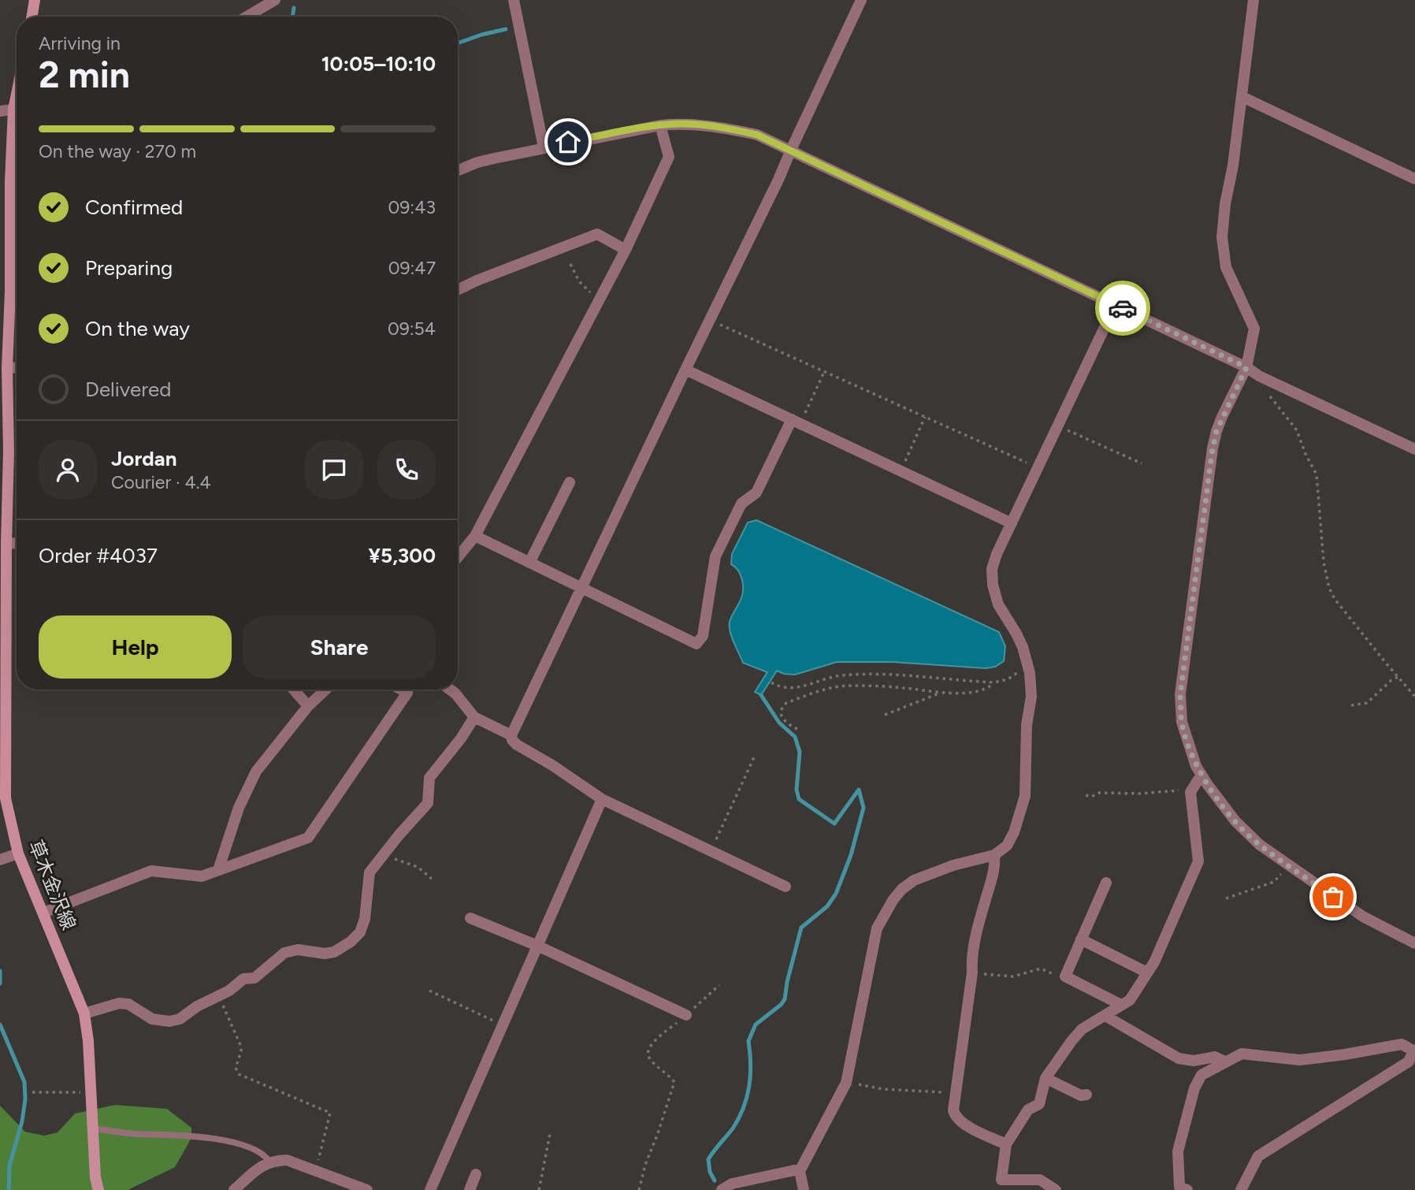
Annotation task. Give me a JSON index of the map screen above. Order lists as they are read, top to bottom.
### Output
{
  "streets": {
    "main road": ["草木金沢線"]
  },
  "page": {
    "heading": ["2 min", "Arriving in", "10:05–10:10"],
    "panel": [
      "Jordan",
      "Courier · 4.4",
      "Order #4037",
      "¥5,300"
    ],
    "bar": "On the way · 270 m",
    "list": [
      ["Confirmed", "09:43"],
      ["Preparing", "09:47"],
      ["On the way", "09:54"],
      "Delivered"
    ],
    "buttons": ["Help", "Share"]
  }
}
